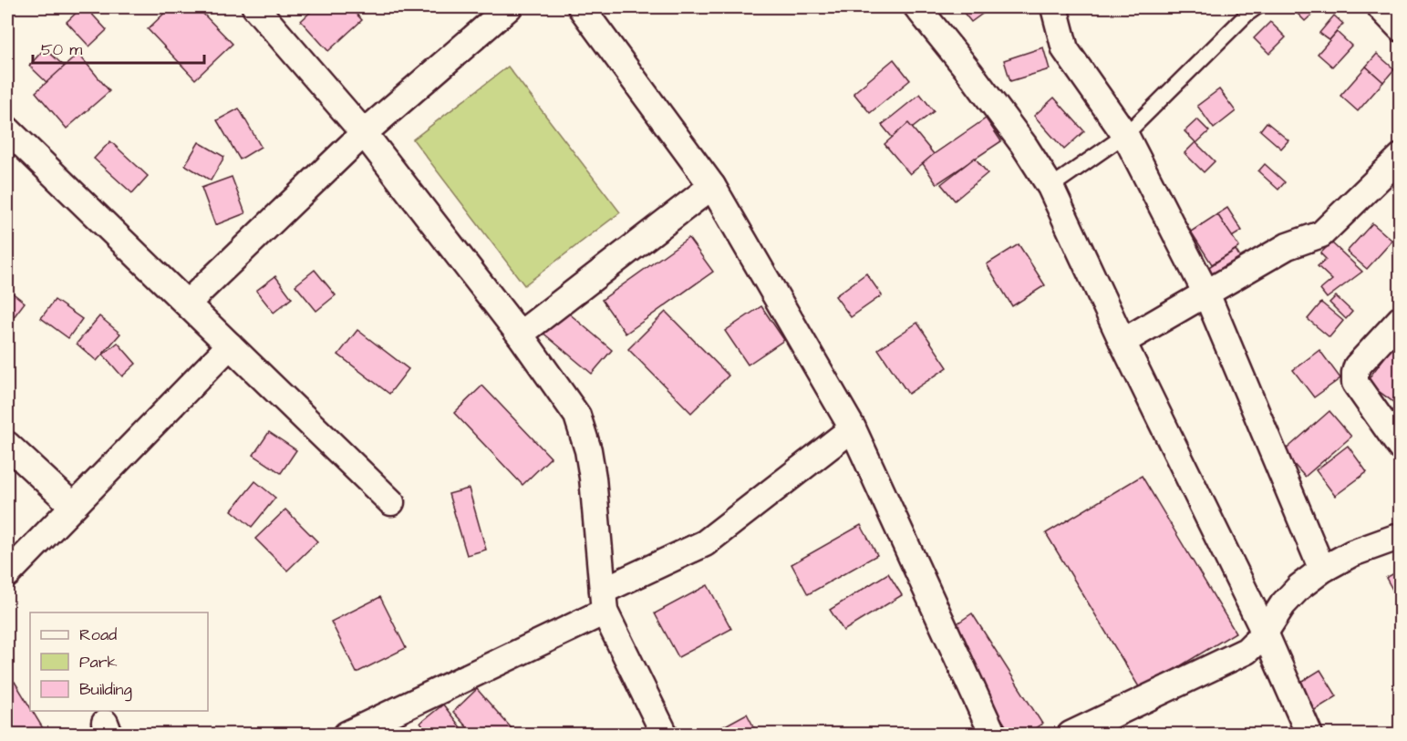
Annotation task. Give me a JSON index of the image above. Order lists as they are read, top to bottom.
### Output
{
  "legend": ["Road", "Park", "Building"],
  "scale_bar": "50 m"
}
